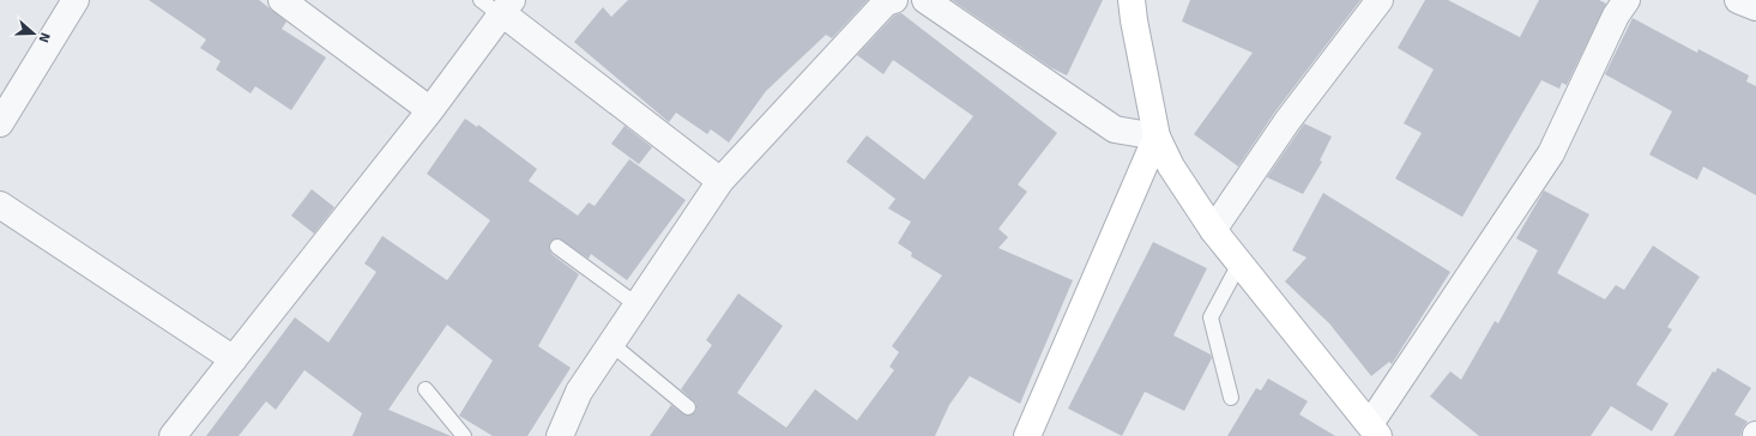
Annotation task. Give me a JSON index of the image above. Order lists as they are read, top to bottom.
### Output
{
  "north": "right"
}
